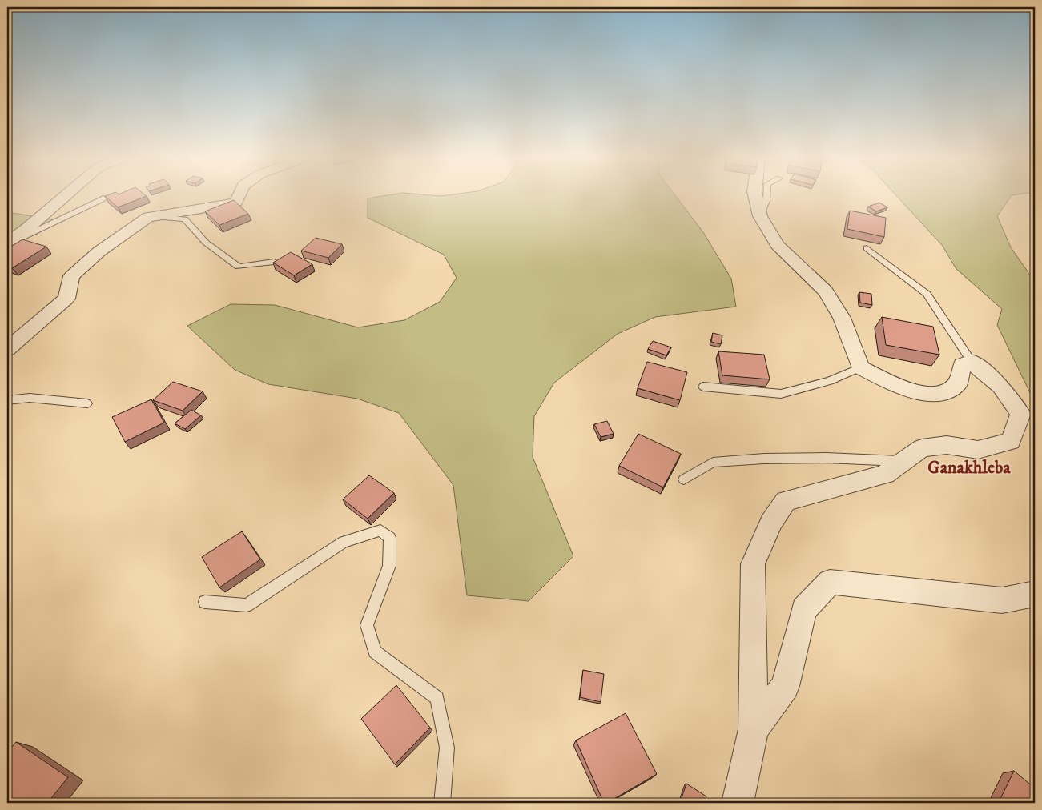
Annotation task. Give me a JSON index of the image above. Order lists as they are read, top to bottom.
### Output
{
  "districts": ["Ganakhleba"]
}
